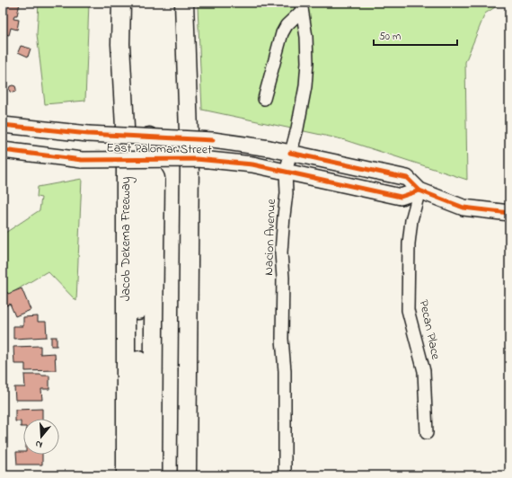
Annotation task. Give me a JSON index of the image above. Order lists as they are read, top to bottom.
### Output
{
  "streets": {
    "highway": ["Jacob Dekema Freeway"],
    "main road": ["East Palomar Street"],
    "street": ["Nacion Avenue", "Pecan Place"]
  },
  "crossings": [
    ["East Palomar Street", "Nacion Avenue"],
    ["East Palomar Street", "Pecan Place"]
  ],
  "scale_bar": "50 m",
  "north": "bottom"
}
